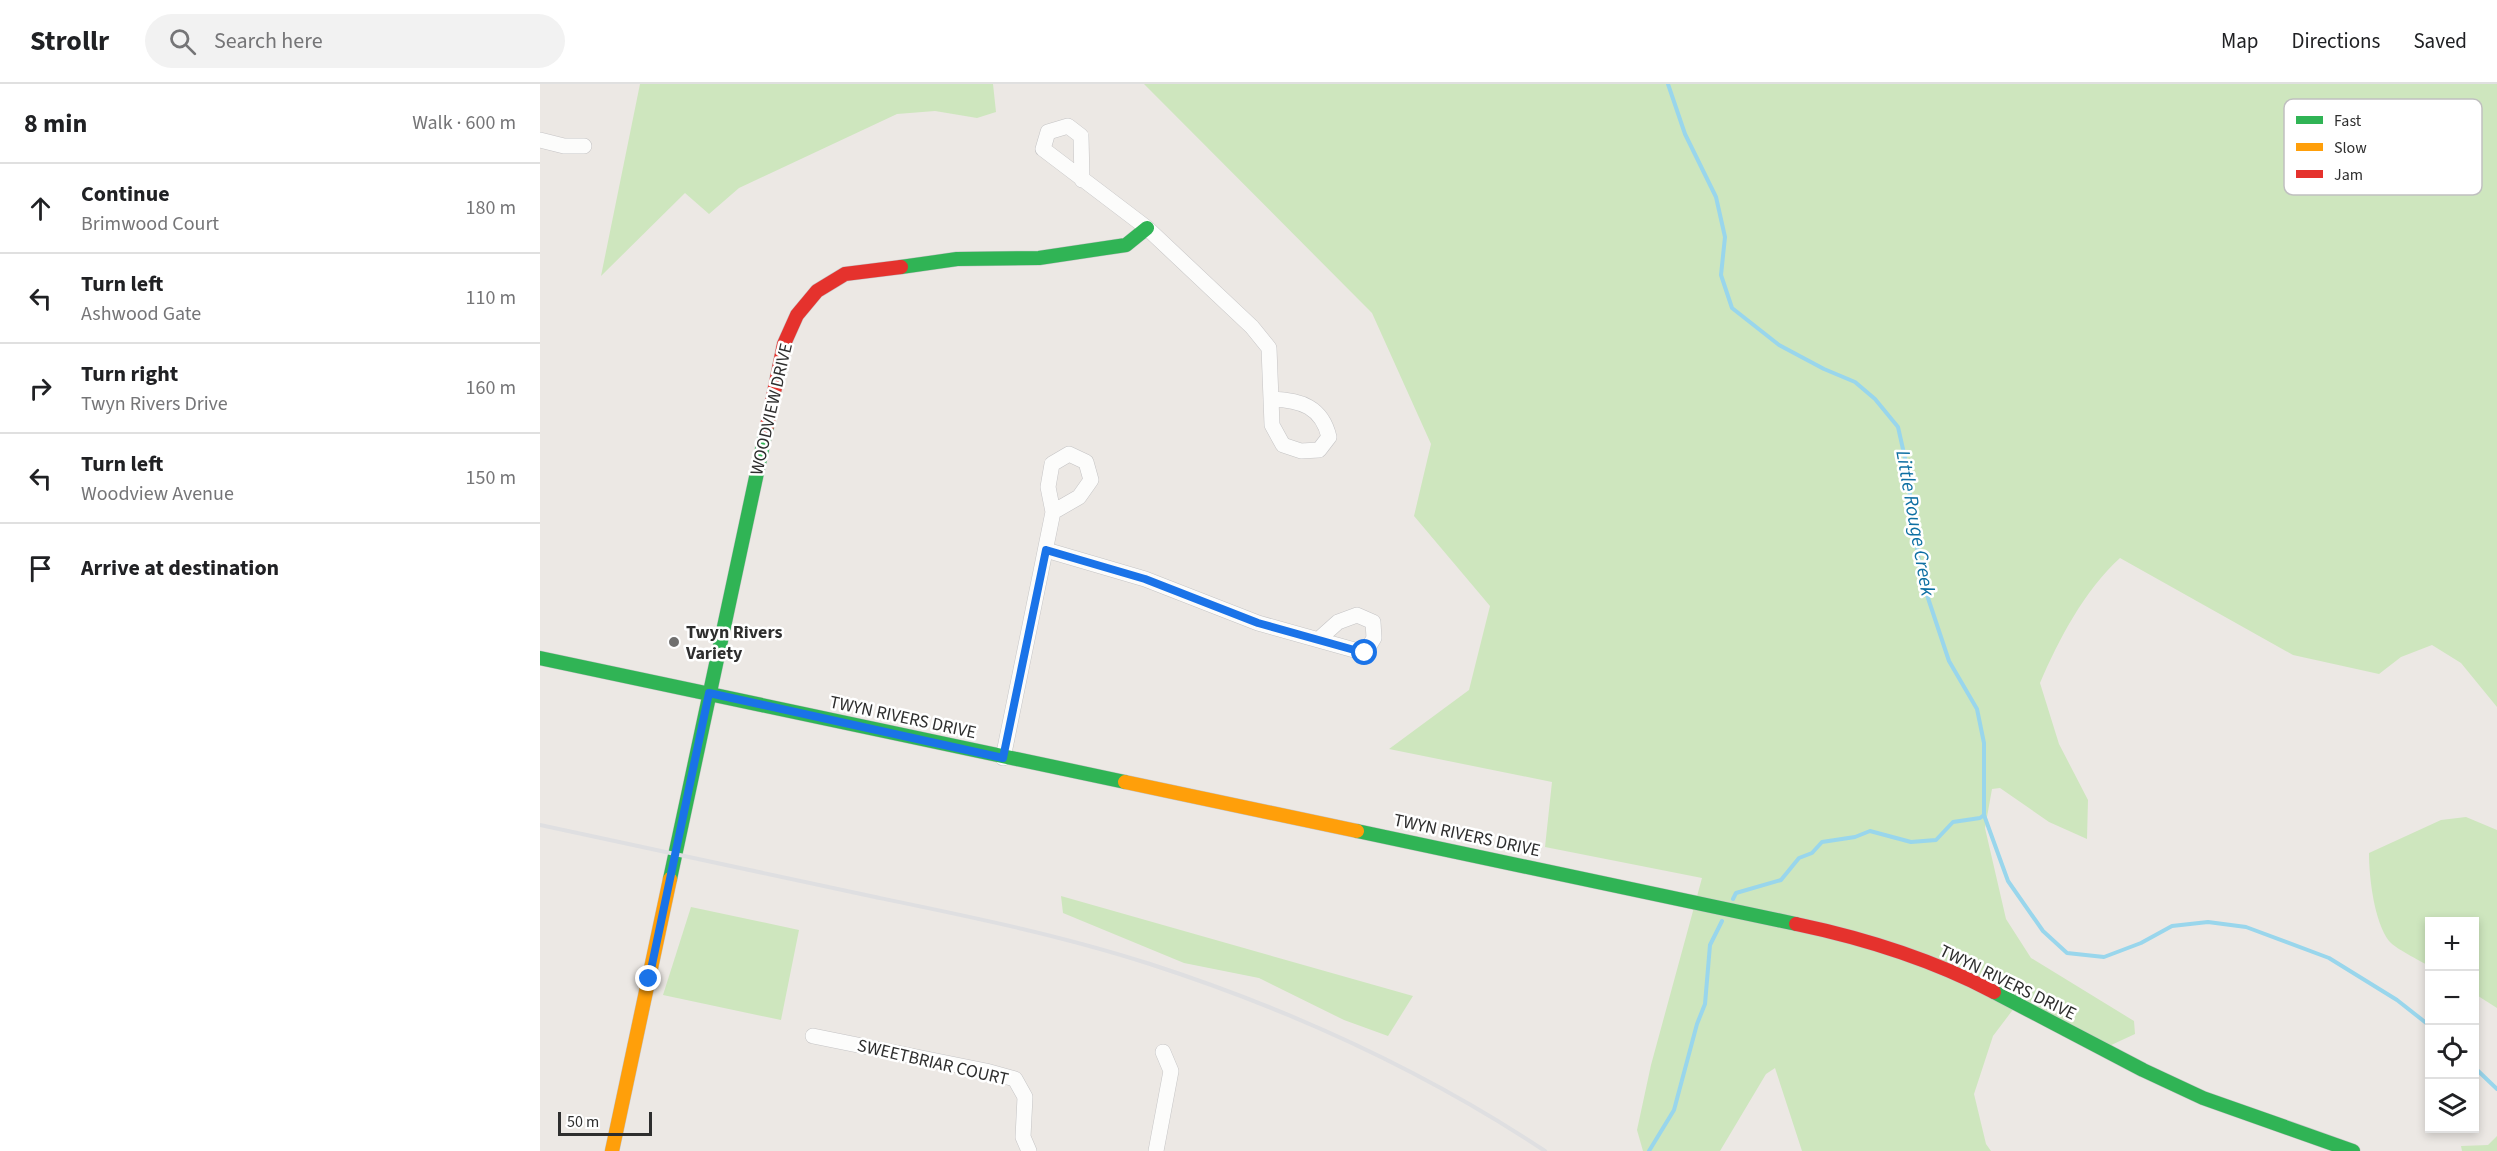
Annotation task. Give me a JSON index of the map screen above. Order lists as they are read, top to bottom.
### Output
{
  "streets": {
    "street": ["WOODVIEW DRIVE", "TWYN RIVERS DRIVE", "SWEETBRIAR COURT"]
  },
  "crossings": [
    ["WOODVIEW DRIVE", "TWYN RIVERS DRIVE"]
  ],
  "water": ["Little Rouge Creek"],
  "places": ["Twyn Rivers Variety"],
  "legend": ["Fast", "Slow", "Jam"],
  "scale_bar": "50 m",
  "page": {
    "header": "Strollr",
    "search": "Search here",
    "nav": ["Map", "Directions", "Saved"],
    "heading": ["8 min", "Walk · 600 m"],
    "list": [
      ["Continue", "Brimwood Court", "180 m"],
      ["Turn left", "Ashwood Gate", "110 m"],
      ["Turn right", "Twyn Rivers Drive", "160 m"],
      ["Turn left", "Woodview Avenue", "150 m"],
      "Arrive at destination"
    ],
    "map_buttons": ["+", "−"],
    "scale": "50 m"
  }
}
